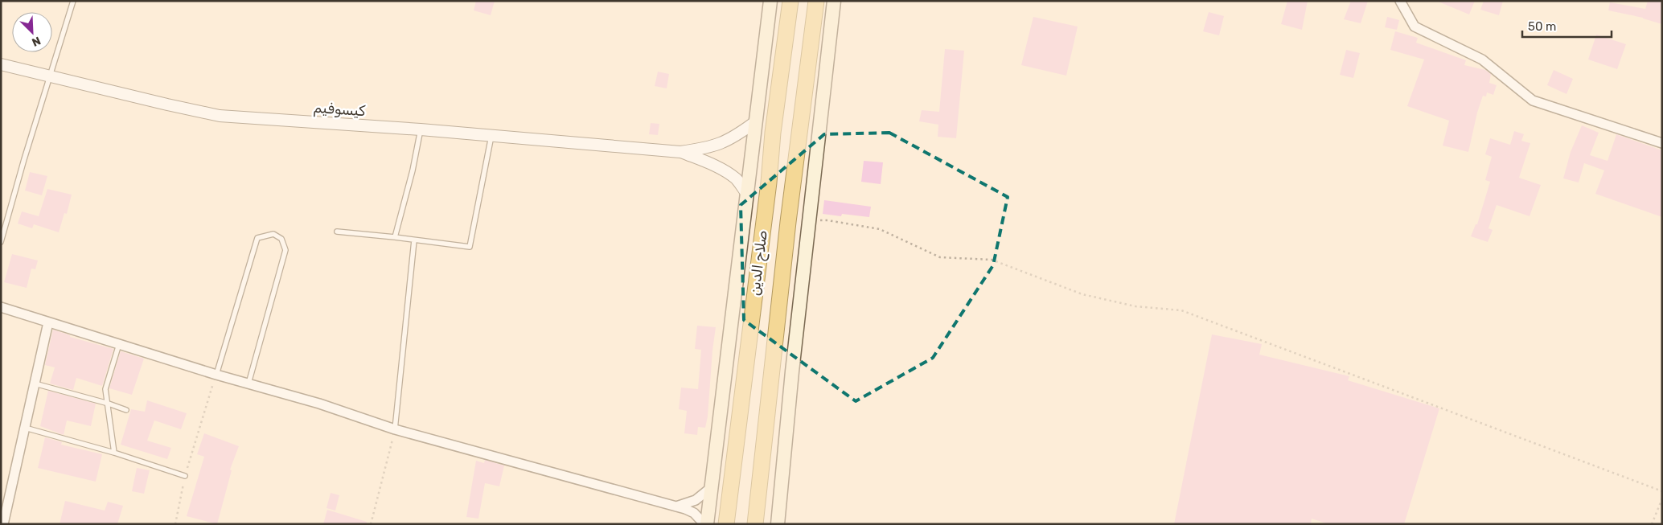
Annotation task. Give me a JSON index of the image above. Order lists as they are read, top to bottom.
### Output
{
  "streets": {
    "highway": ["صلاح الدين"],
    "street": ["كيسوفيم"]
  },
  "scale_bar": "50 m",
  "north": "bottom right"
}
